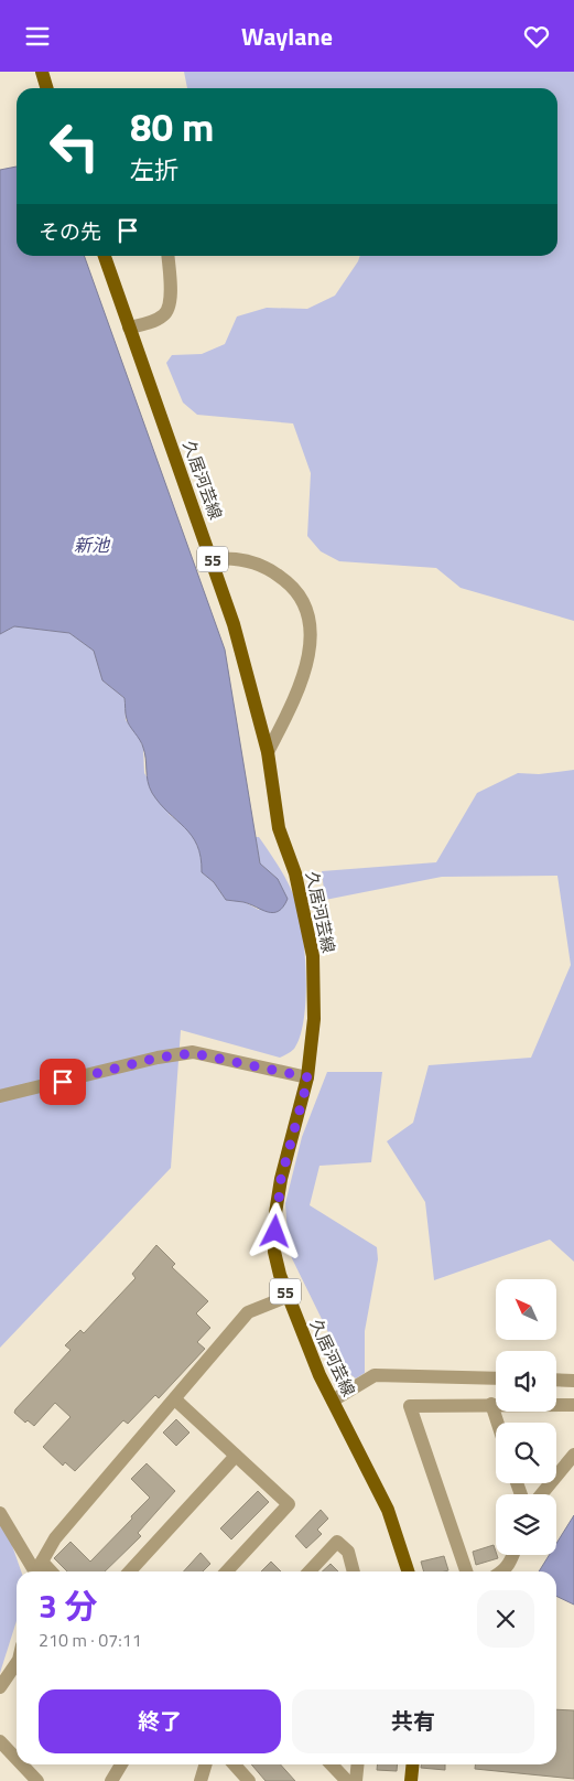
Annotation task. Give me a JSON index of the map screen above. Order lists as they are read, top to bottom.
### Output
{
  "streets": {
    "main road": ["久居河芸線", "55"]
  },
  "water": ["新池"],
  "north": "top left",
  "page": {
    "header": "Waylane",
    "turn": ["80 m", "左折"],
    "then": "その先",
    "heading": ["3 分", "210 m · 07:11"],
    "buttons": ["終了", "共有"]
  }
}
